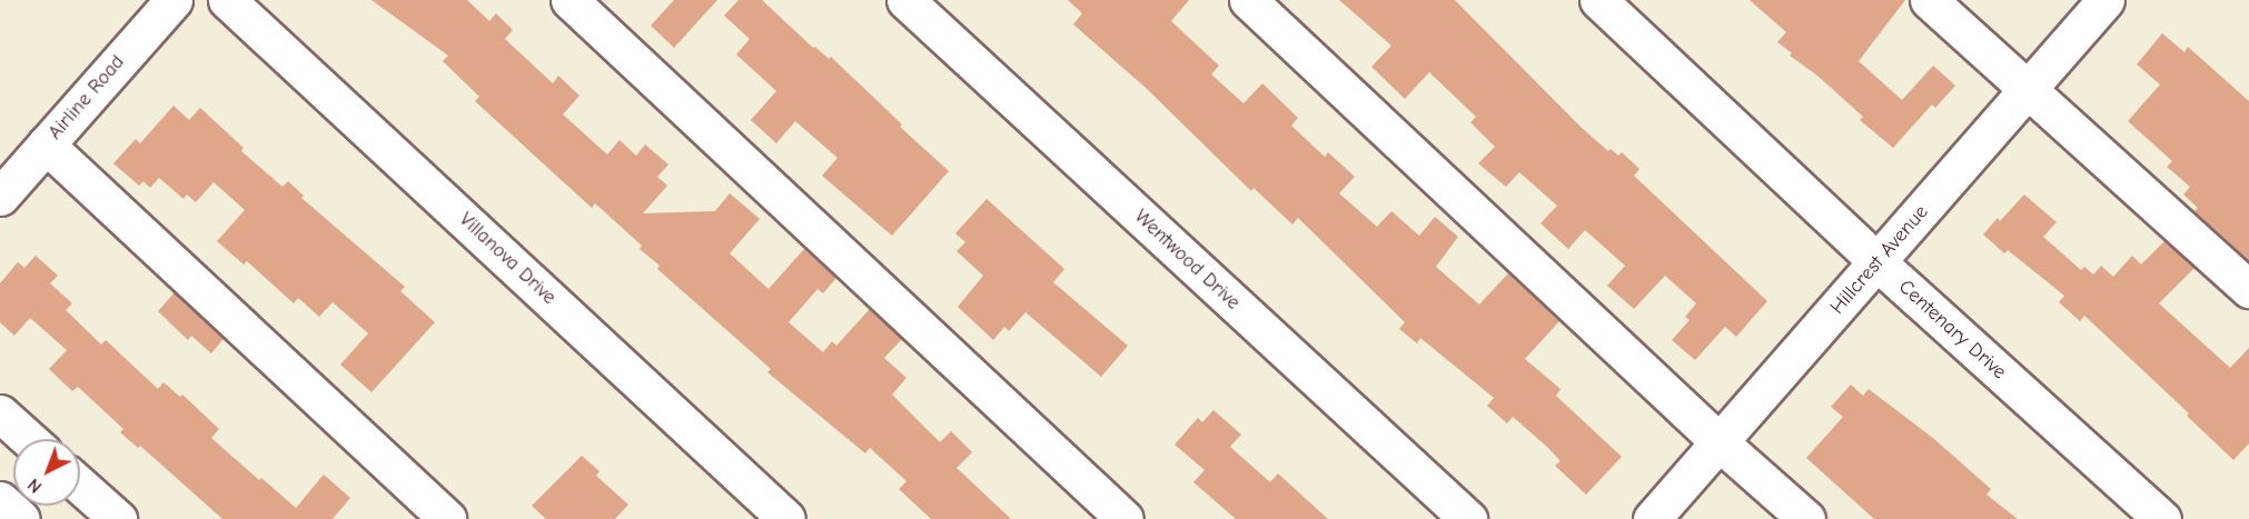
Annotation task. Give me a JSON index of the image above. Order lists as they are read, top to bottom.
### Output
{
  "streets": {
    "street": [
      "Airline Road",
      "Villanova Drive",
      "Wentwood Drive",
      "Hillcrest Avenue",
      "Centenary Drive"
    ]
  },
  "crossings": [
    ["Hillcrest Avenue", "Centenary Drive"]
  ],
  "north": "bottom left"
}
